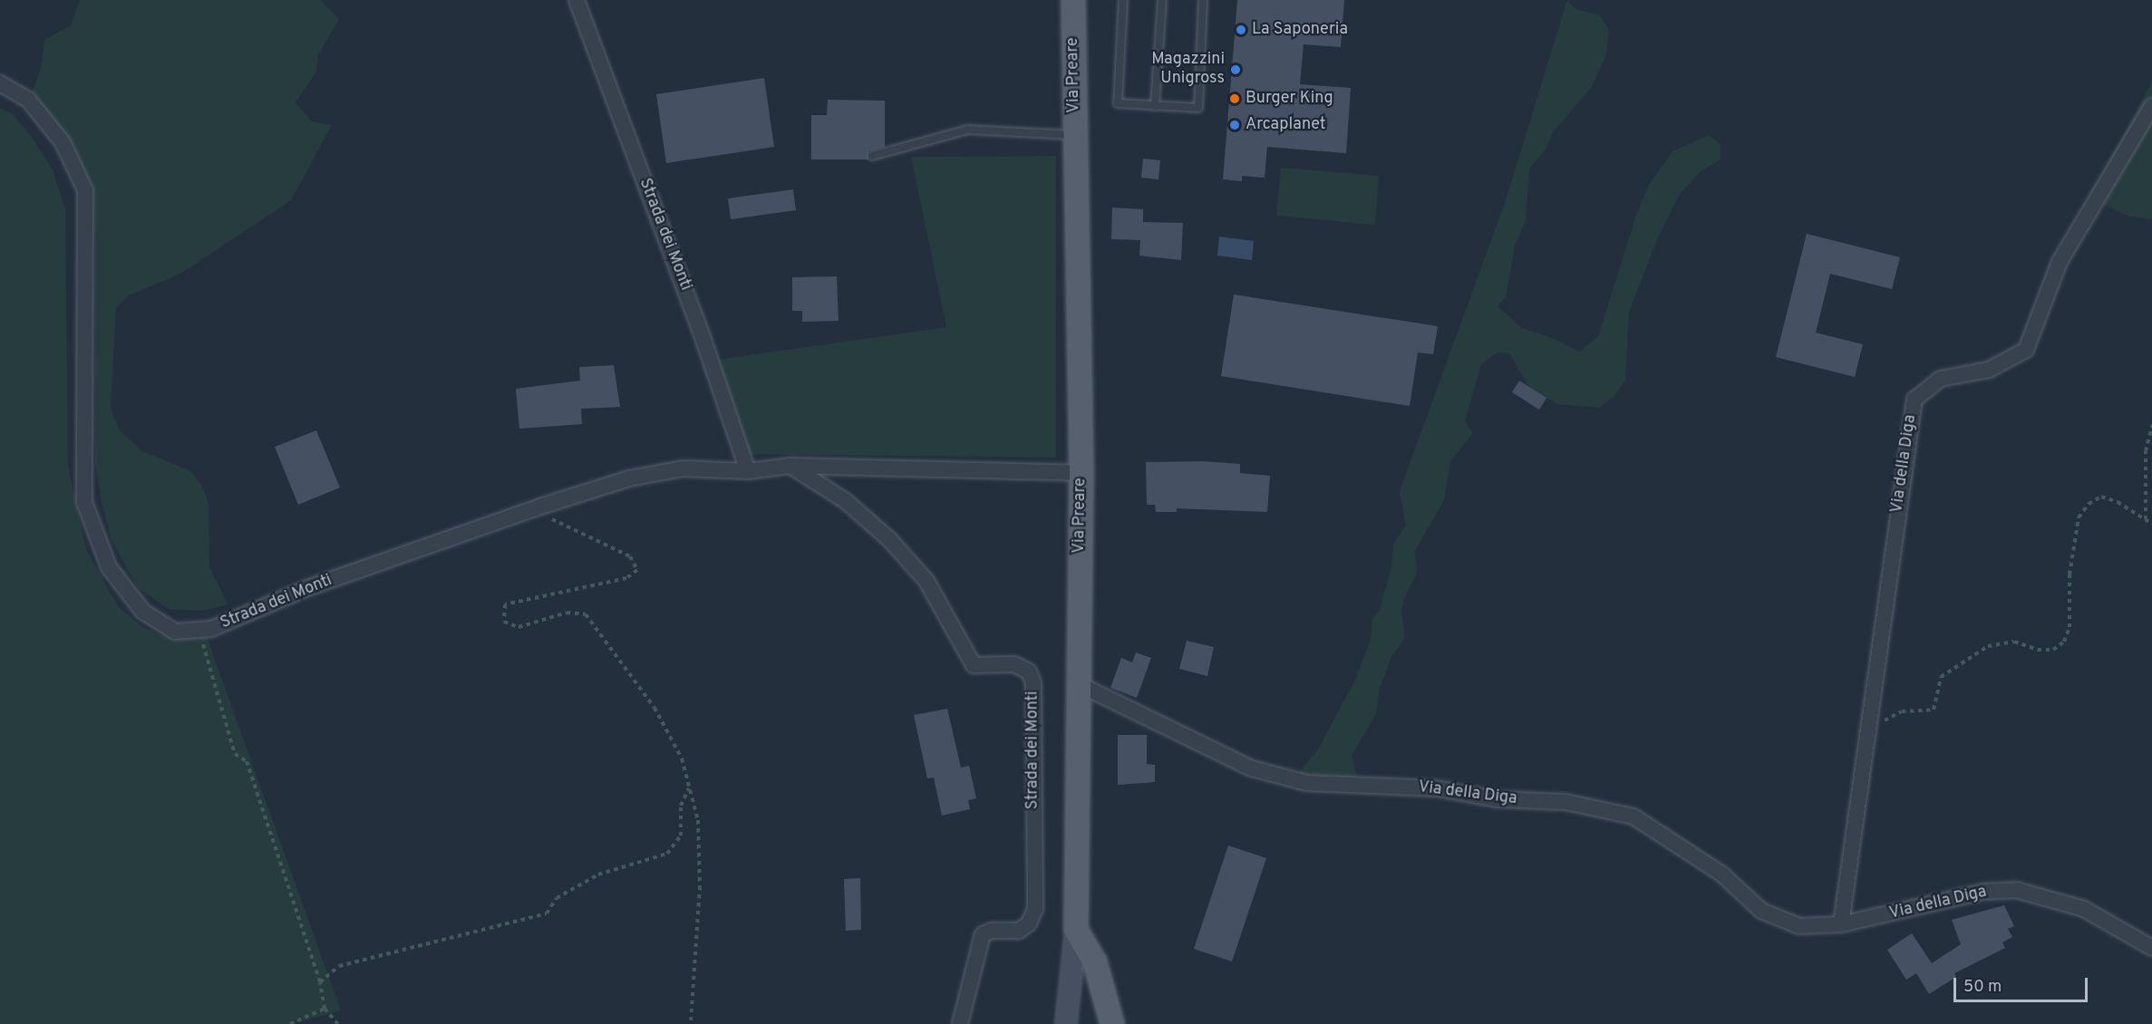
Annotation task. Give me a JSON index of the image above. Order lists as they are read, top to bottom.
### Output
{
  "streets": {
    "main road": ["Via Preare"],
    "street": ["Strada dei Monti", "Via della Diga"]
  },
  "crossings": [
    ["Via Preare", "Strada dei Monti"],
    ["Via Preare", "Via della Diga"]
  ],
  "places": [
    "La Saponeria",
    "Magazzini Unigross",
    "Burger King",
    "Arcaplanet"
  ],
  "scale_bar": "50 m"
}
